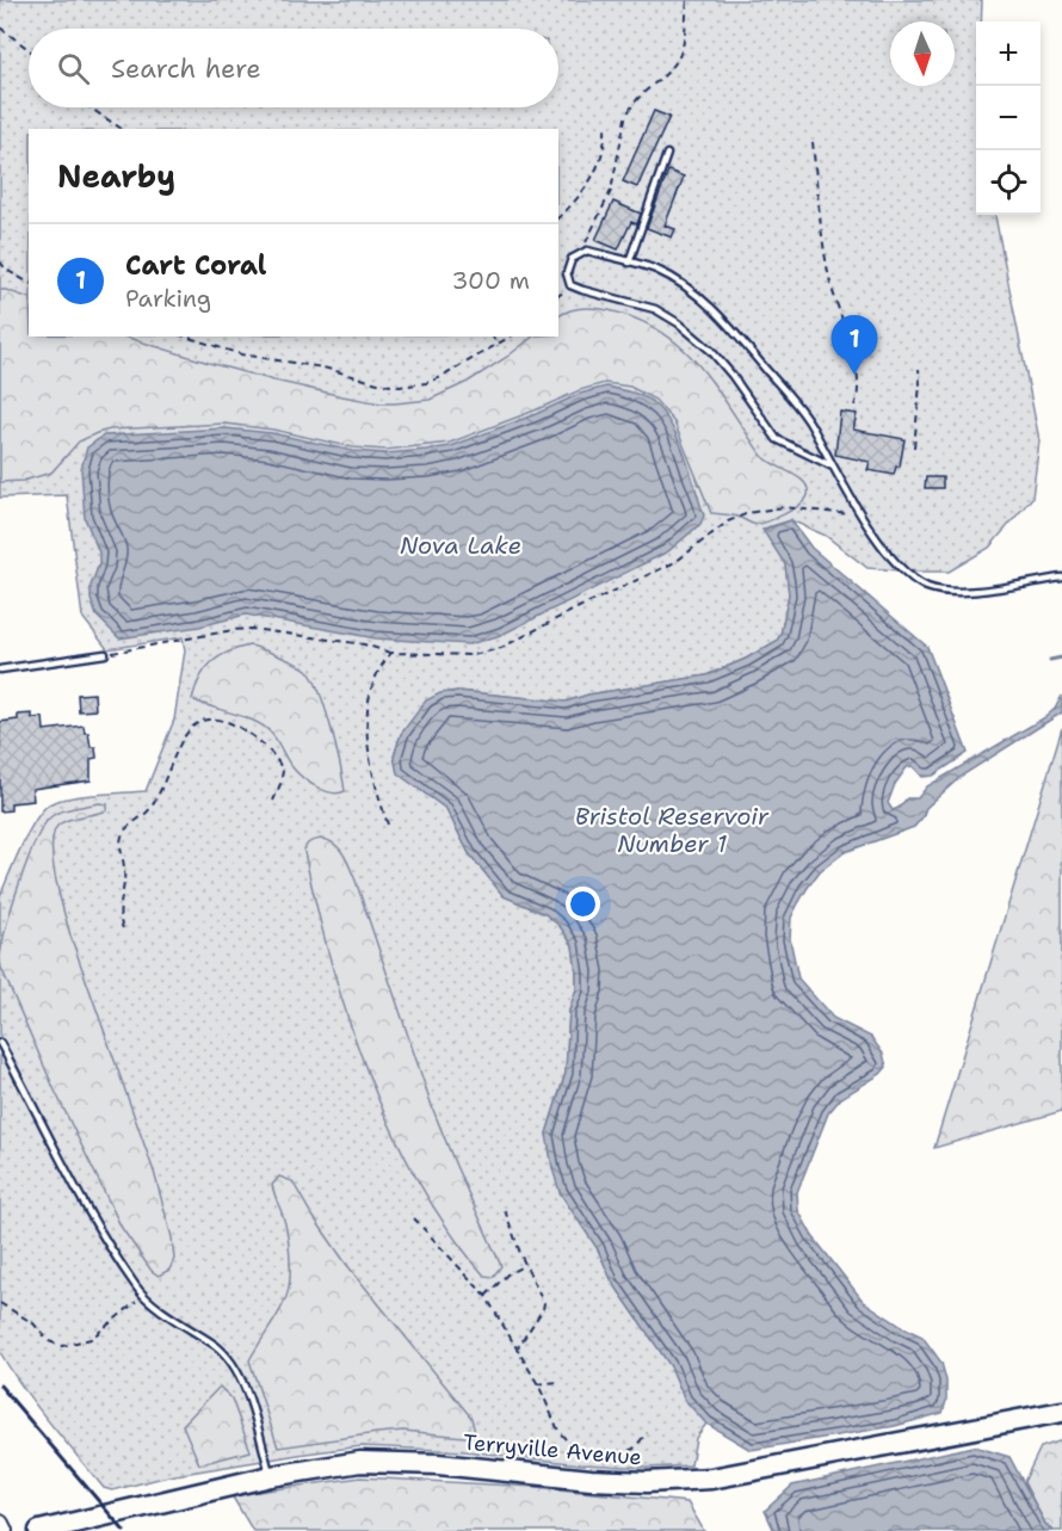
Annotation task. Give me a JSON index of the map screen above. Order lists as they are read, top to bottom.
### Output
{
  "streets": {
    "highway": ["Terryville Avenue"]
  },
  "water": ["Nova Lake", "Bristol Reservoir Number 1"],
  "north": "bottom",
  "page": {
    "map_buttons": ["+", "−"],
    "search": "Search here",
    "heading": "Nearby",
    "list": [
      {
        "mark": "1",
        "name": "Cart Coral",
        "note": "Parking",
        "value": "300 m"
      }
    ],
    "pins": "1"
  }
}
